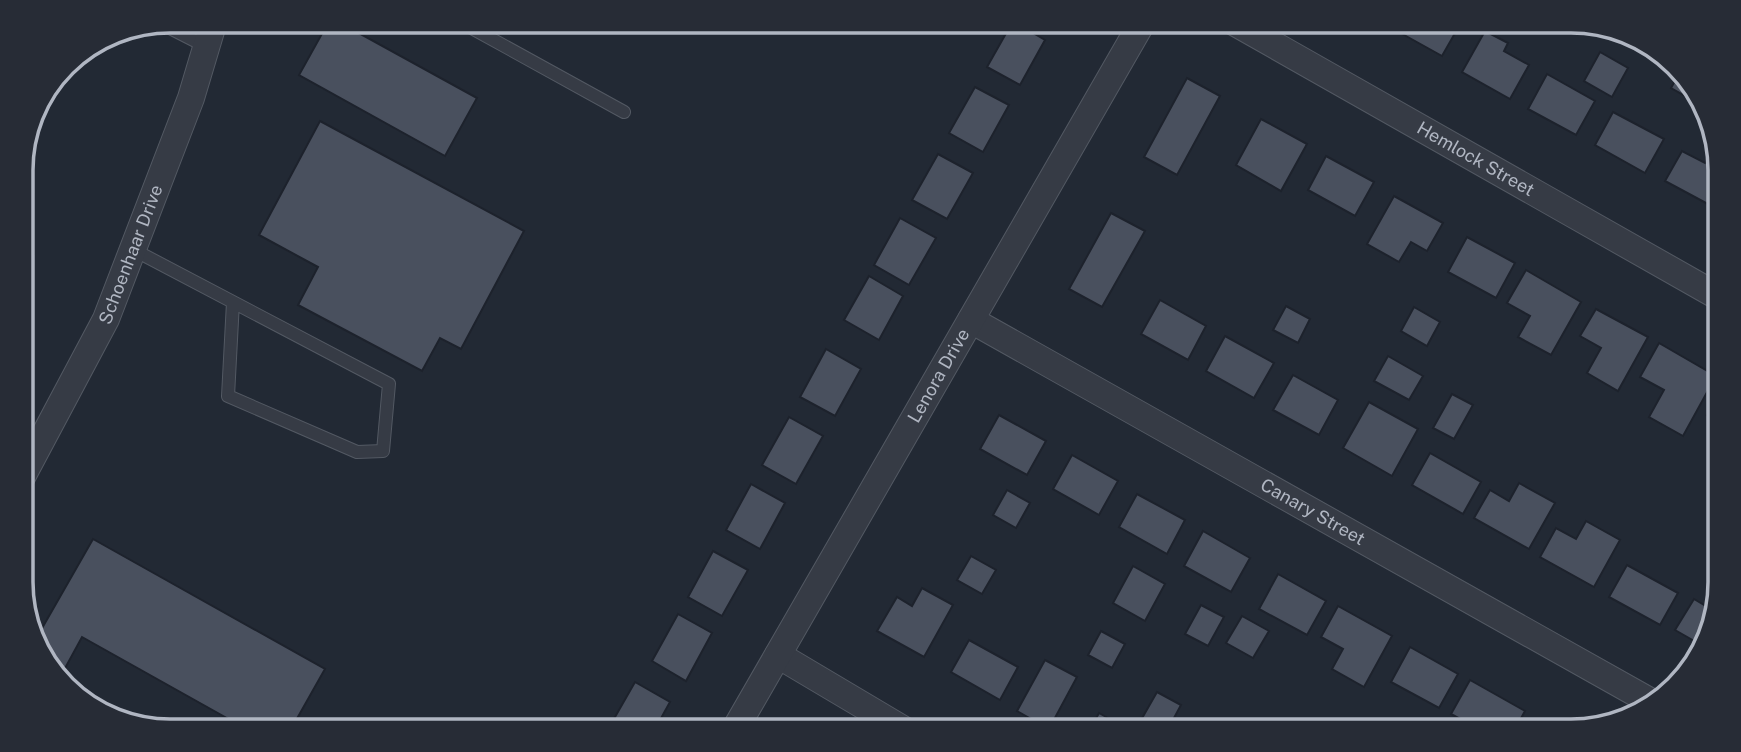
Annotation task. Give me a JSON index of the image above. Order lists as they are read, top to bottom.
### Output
{
  "streets": {
    "street": [
      "Hemlock Street",
      "Schoenhaar Drive",
      "Lenora Drive",
      "Canary Street"
    ]
  },
  "crossings": [
    ["Lenora Drive", "Canary Street"]
  ]
}
